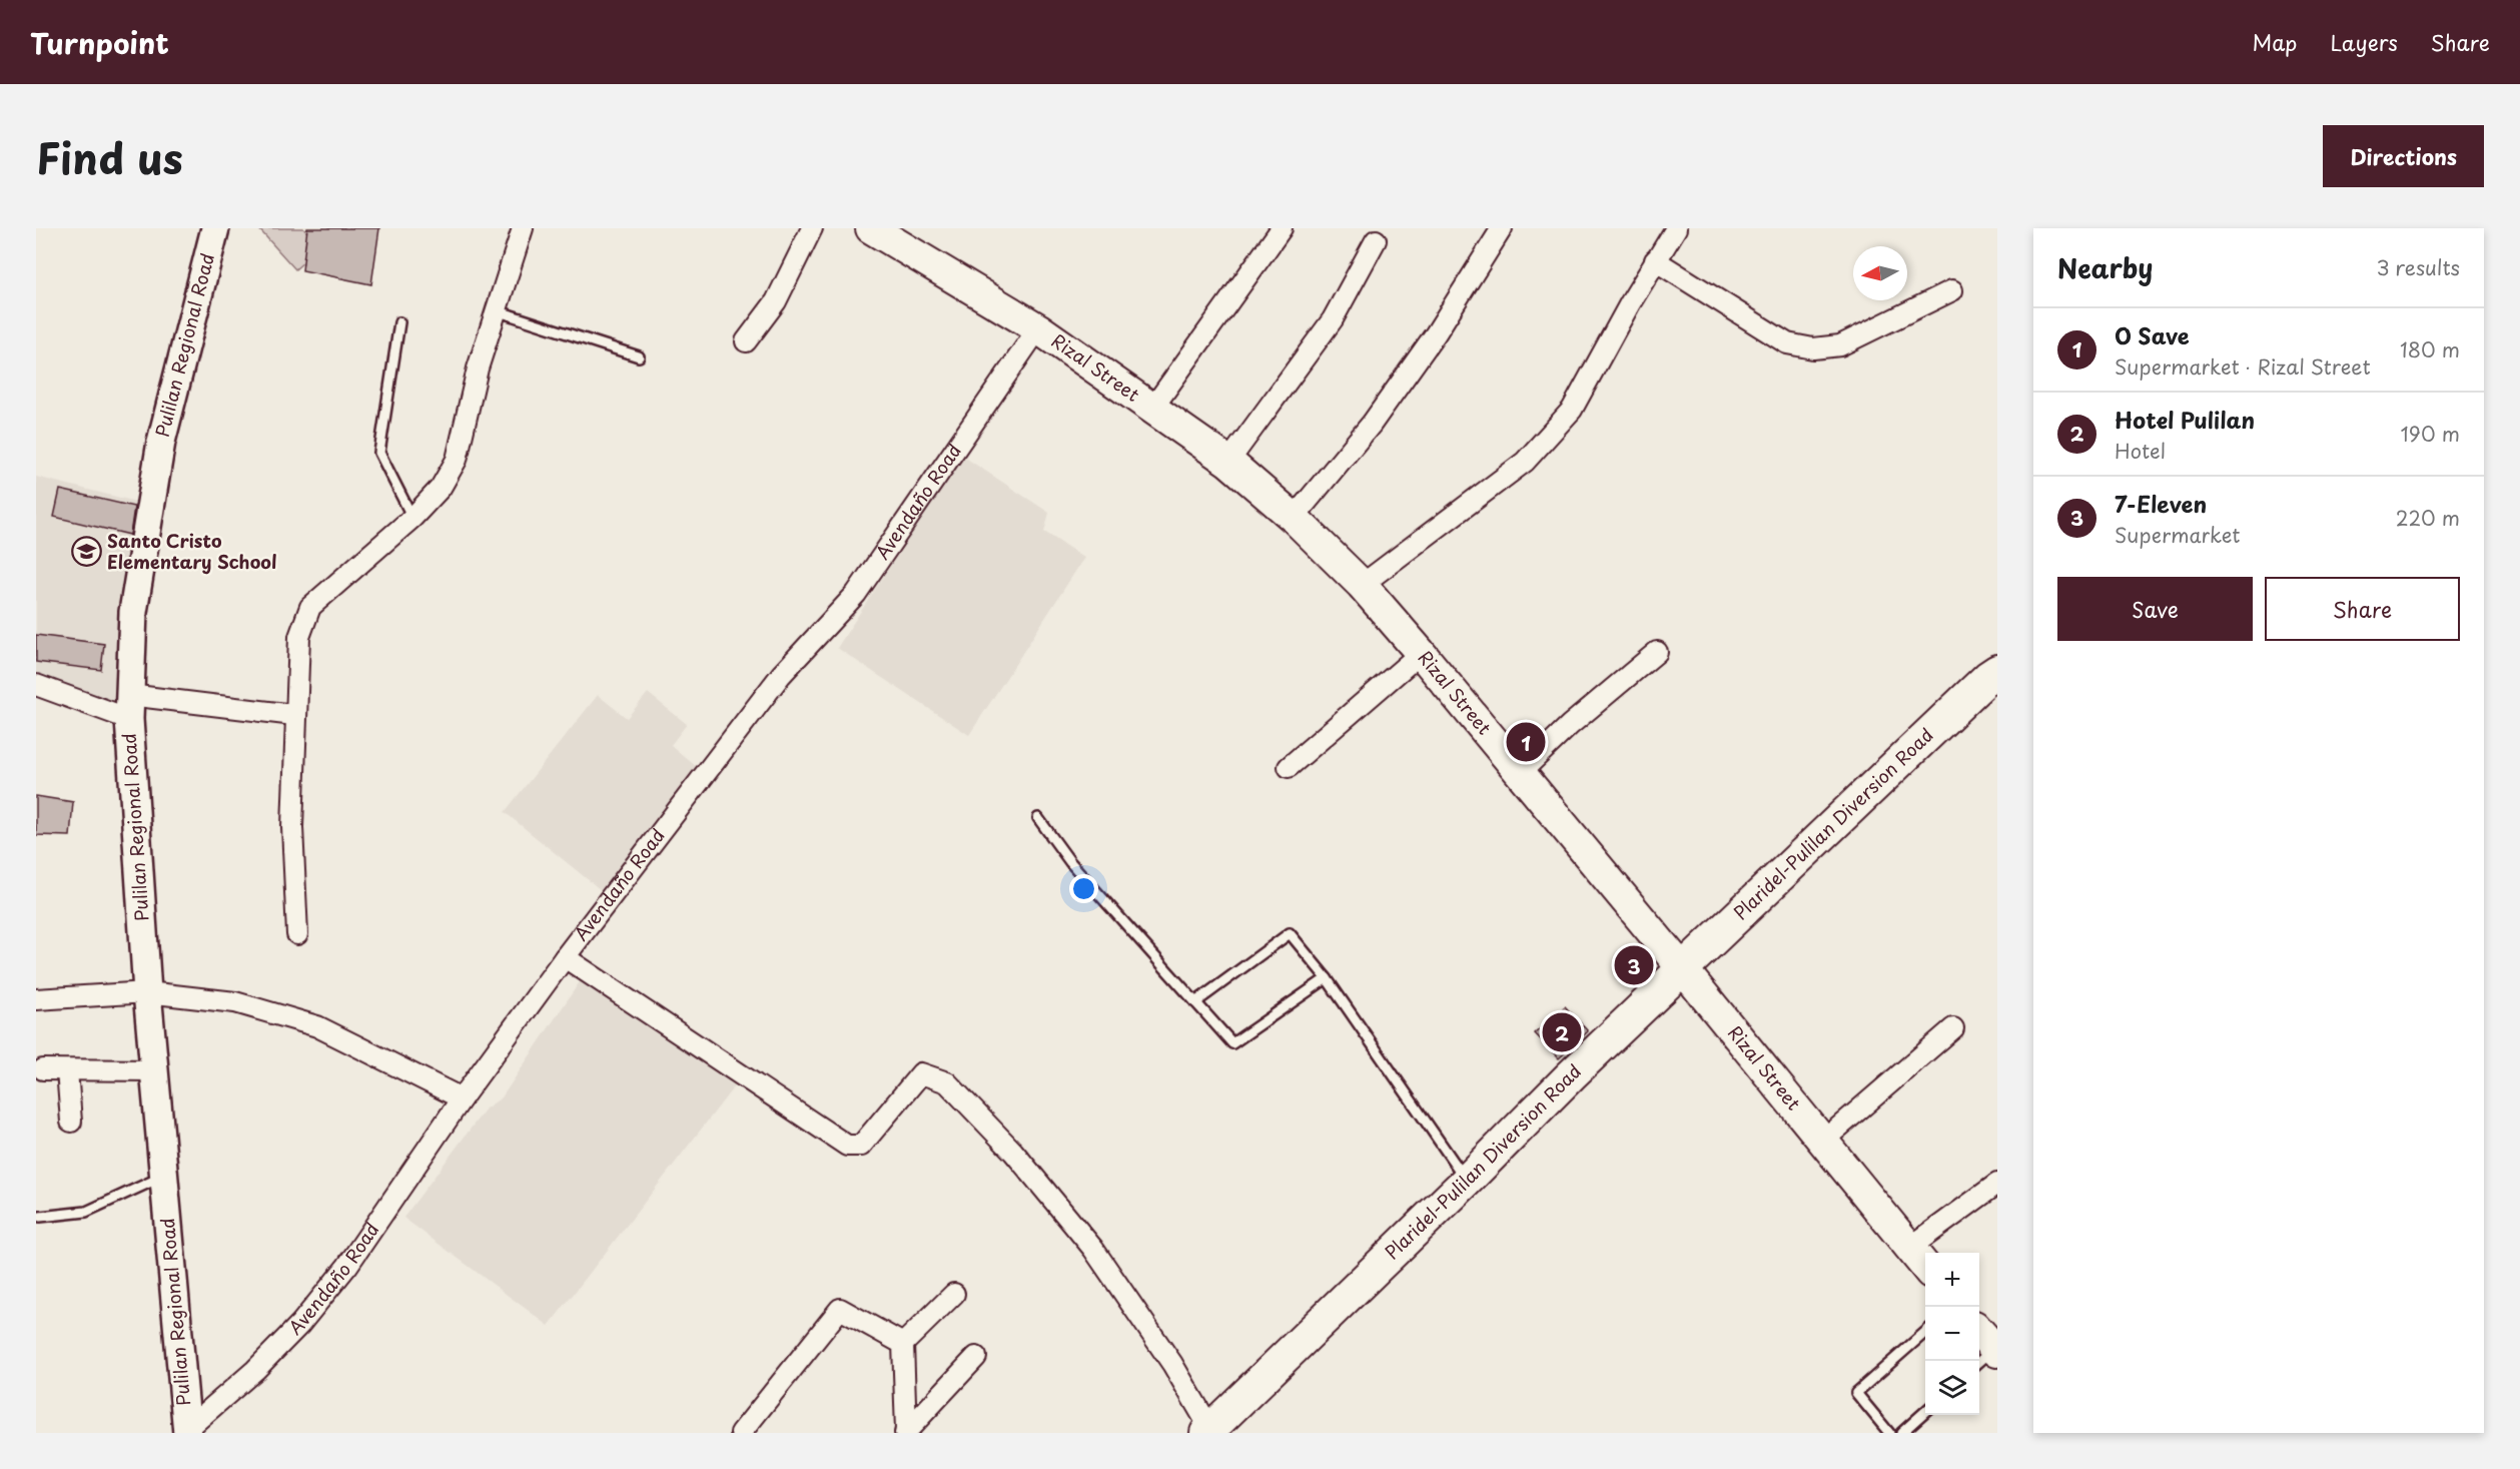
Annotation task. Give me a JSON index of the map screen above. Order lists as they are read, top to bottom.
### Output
{
  "streets": {
    "highway": ["Plaridel-Pulilan Diversion Road"],
    "main road": ["Pulilan Regional Road", "Rizal Street"],
    "street": ["Avendaño Road"]
  },
  "crossings": [
    ["Pulilan Regional Road", "Avendaño Road"],
    ["Rizal Street", "Avendaño Road"],
    ["Rizal Street", "Plaridel-Pulilan Diversion Road"]
  ],
  "places": {
    "school or university": ["Santo Cristo Elementary School"]
  },
  "north": "left",
  "page": {
    "header": "Turnpoint",
    "nav": ["Map", "Layers", "Share"],
    "title": "Find us",
    "buttons": [
      "Directions",
      ["Save", "Share"]
    ],
    "heading": ["Nearby", "3 results"],
    "list": [
      {
        "mark": "1",
        "name": "O Save",
        "note": "Supermarket · Rizal Street",
        "value": "180 m"
      },
      {
        "mark": "2",
        "name": "Hotel Pulilan",
        "note": "Hotel",
        "value": "190 m"
      },
      {
        "mark": "3",
        "name": "7-Eleven",
        "note": "Supermarket",
        "value": "220 m"
      }
    ],
    "pins": ["1", "3", "2"],
    "map_buttons": ["+", "−"]
  }
}
